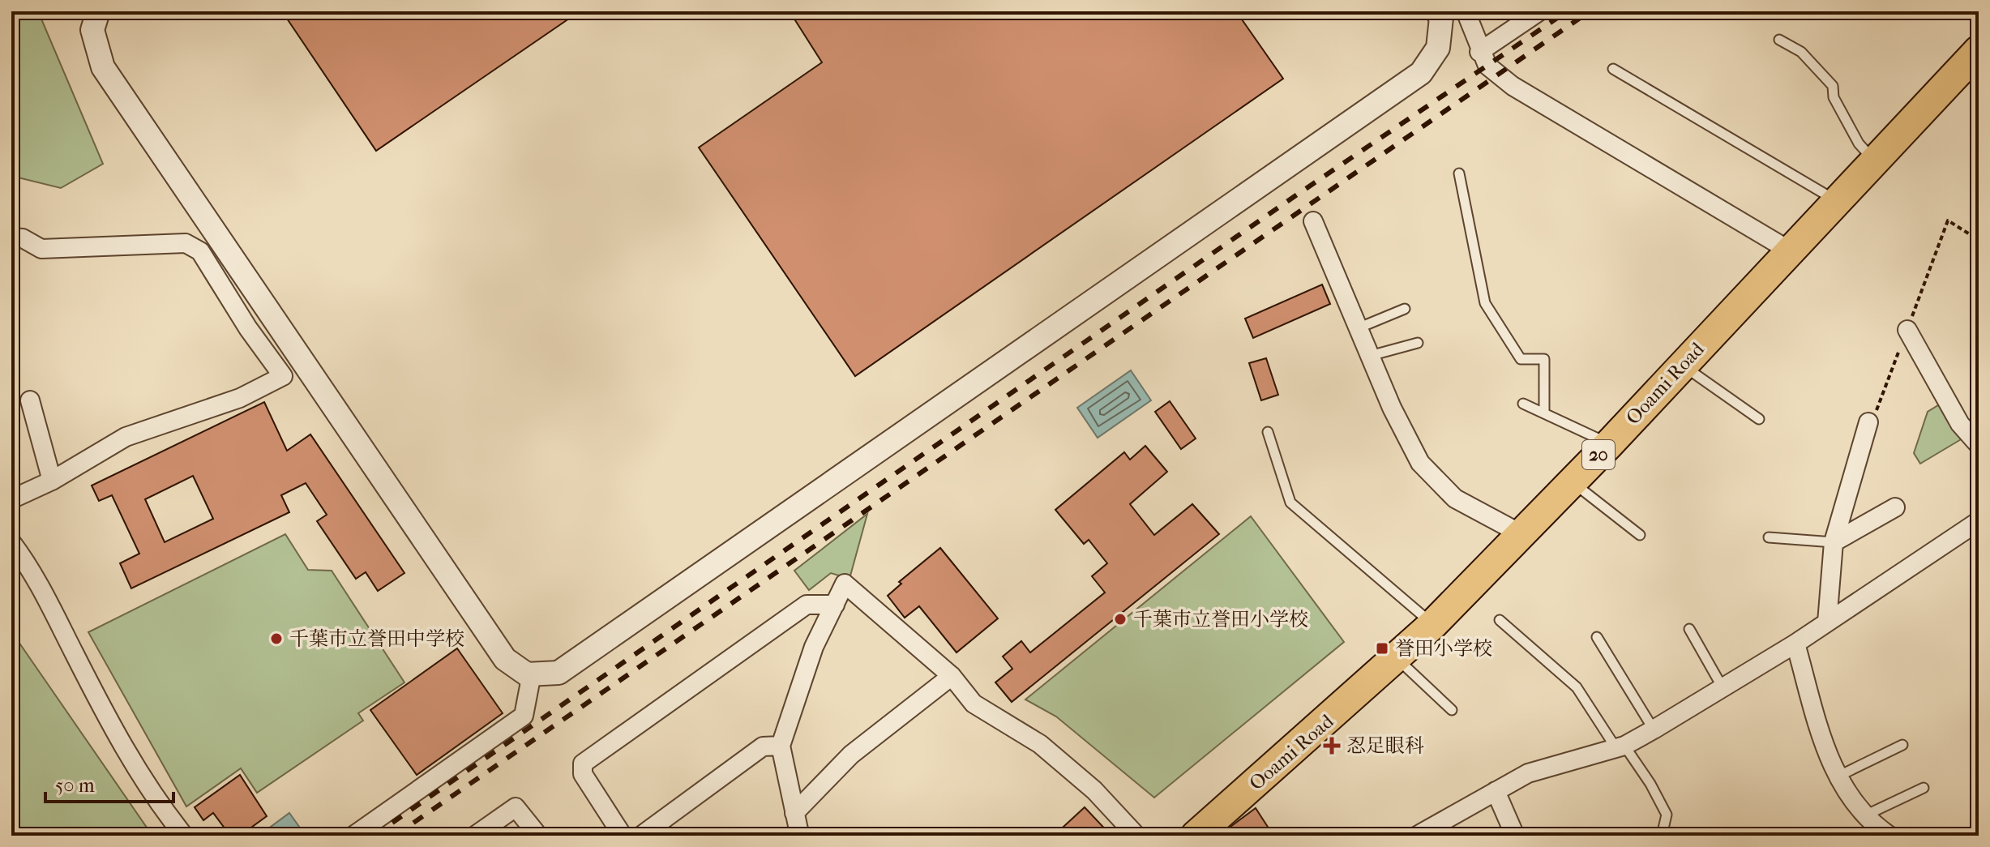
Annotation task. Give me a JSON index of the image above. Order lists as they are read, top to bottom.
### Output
{
  "streets": {
    "main road": ["Ooami Road", "20"]
  },
  "places": {
    "other": ["千葉市立誉田小学校", "千葉市立誉田中学校"],
    "transit": ["誉田小学校"],
    "health": ["忍足眼科"]
  },
  "scale_bar": "50 m"
}
